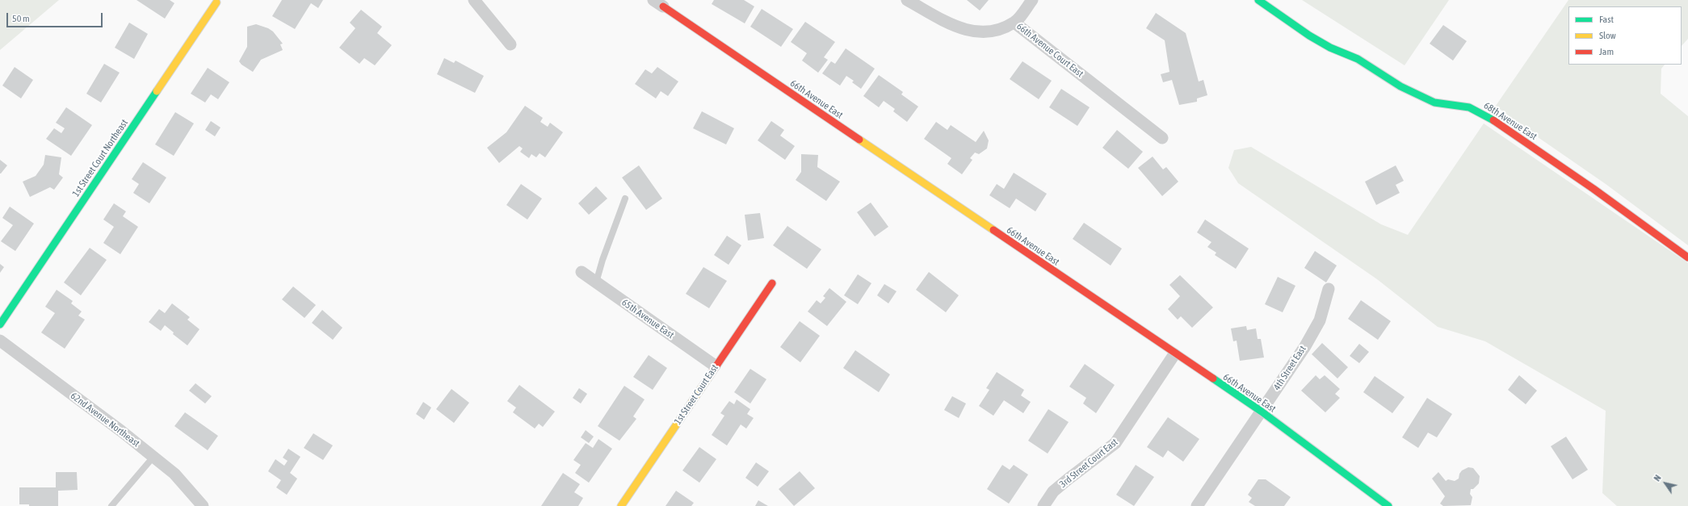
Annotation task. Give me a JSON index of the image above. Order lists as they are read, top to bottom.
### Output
{
  "streets": {
    "street": [
      "66th Avenue Court East",
      "66th Avenue East",
      "68th Avenue East",
      "1st Street Court Northeast",
      "65th Avenue East",
      "4th Street East",
      "1st Street Court East",
      "62nd Avenue Northeast",
      "3rd Street Court East"
    ]
  },
  "crossings": [
    ["66th Avenue East", "4th Street East"],
    ["66th Avenue East", "3rd Street Court East"],
    ["65th Avenue East", "1st Street Court East"]
  ],
  "legend": ["Fast", "Slow", "Jam"],
  "scale_bar": "50 m",
  "north": "top left"
}
